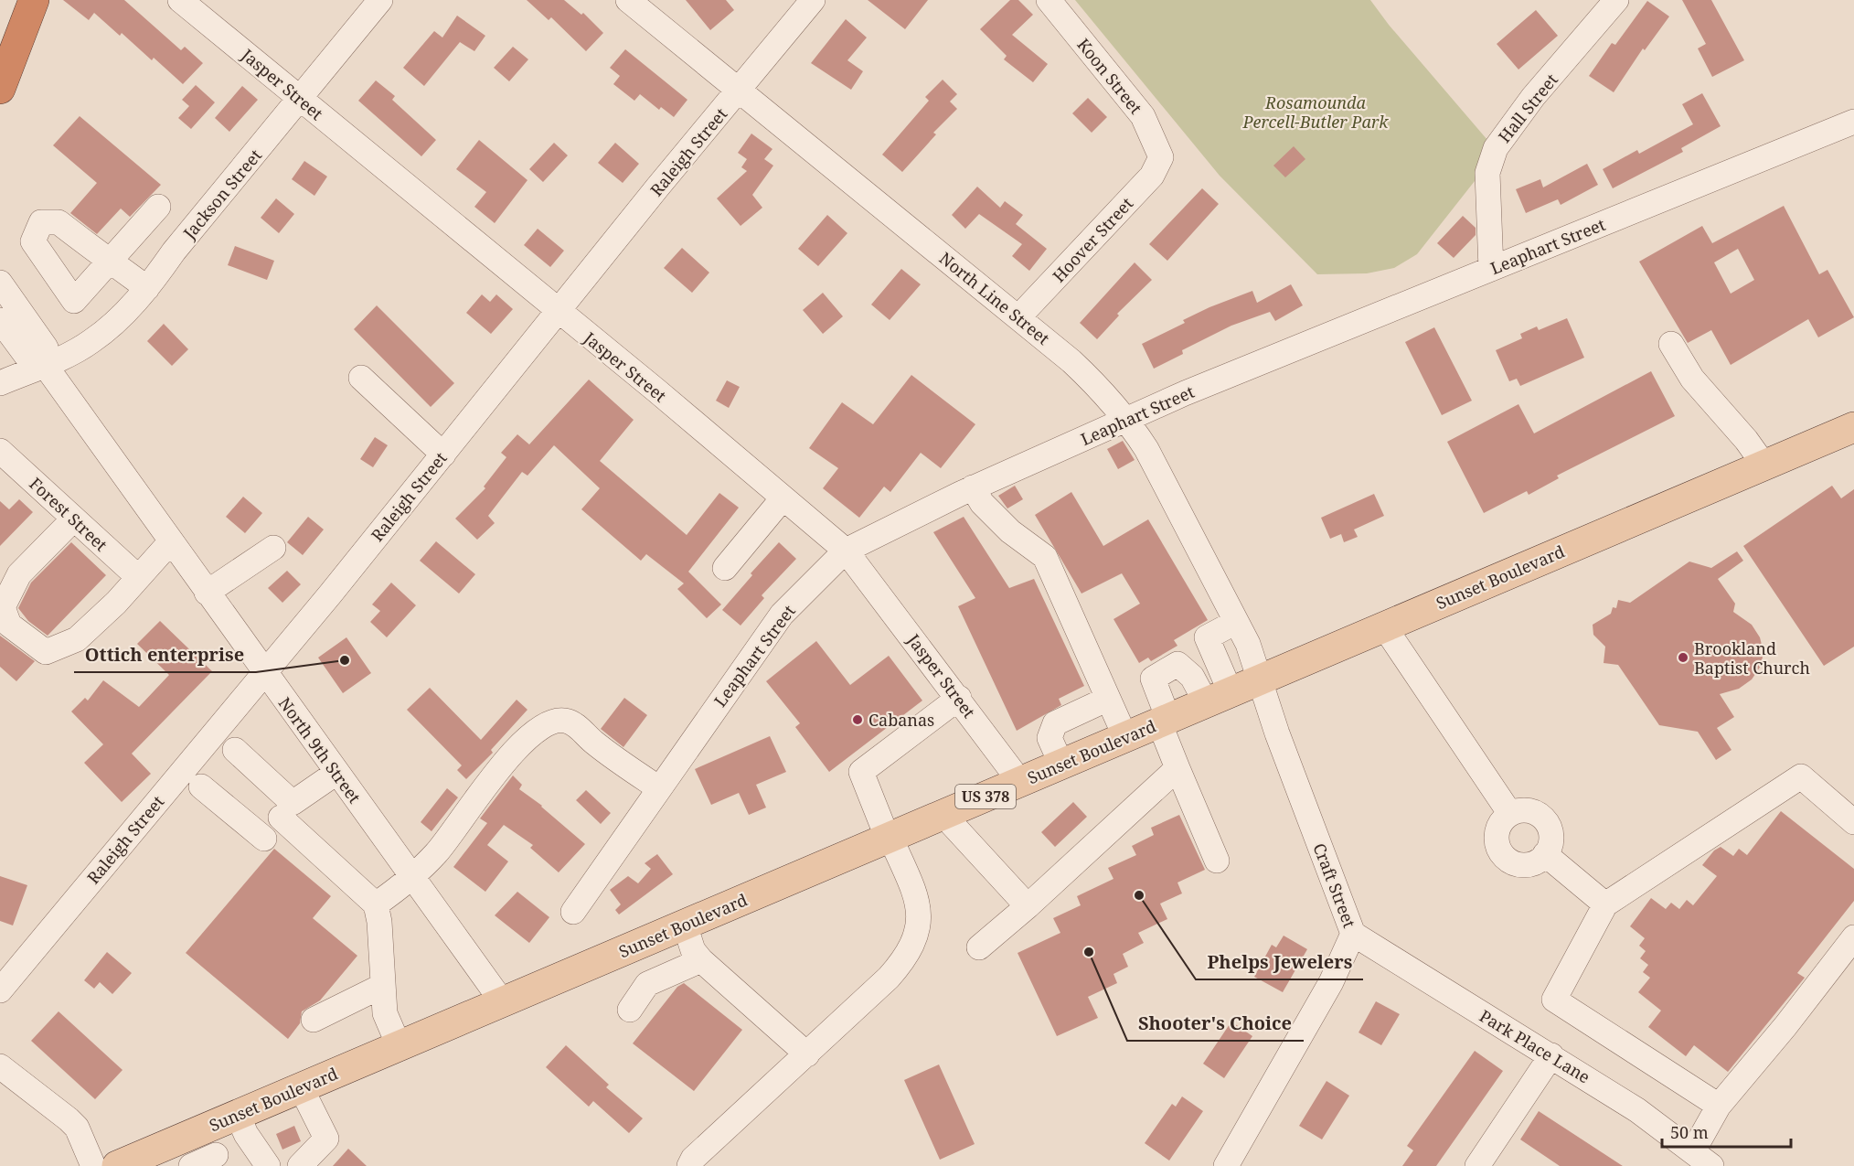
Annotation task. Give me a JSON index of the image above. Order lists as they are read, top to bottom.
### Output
{
  "streets": {
    "main road": ["Sunset Boulevard", "US 378"],
    "street": [
      "Koon Street",
      "Jasper Street",
      "Hall Street",
      "Raleigh Street",
      "Jackson Street",
      "Hoover Street",
      "Leaphart Street",
      "North Line Street",
      "Forest Street",
      "North 9th Street",
      "Craft Street",
      "Park Place Lane"
    ]
  },
  "crossings": [
    ["Koon Street", "Hoover Street"],
    ["Jasper Street", "Raleigh Street"],
    ["Jasper Street", "Jackson Street"],
    ["Jasper Street", "Leaphart Street"],
    ["Jasper Street", "Sunset Boulevard"],
    ["Hall Street", "Leaphart Street"],
    ["Raleigh Street", "North Line Street"],
    ["Raleigh Street", "North 9th Street"],
    ["Jackson Street", "North 9th Street"],
    ["Hoover Street", "North Line Street"],
    ["Leaphart Street", "North Line Street"],
    ["North Line Street", "Sunset Boulevard"],
    ["North Line Street", "Craft Street"],
    ["Sunset Boulevard", "North 9th Street"],
    ["Sunset Boulevard", "Craft Street"],
    ["Craft Street", "Park Place Lane"]
  ],
  "parks": ["Rosamounda Percell-Butler Park"],
  "places": [
    "Brookland Baptist Church",
    "Ottich enterprise",
    "Cabanas",
    "Phelps Jewelers",
    "Shooter's Choice"
  ],
  "scale_bar": "50 m"
}
